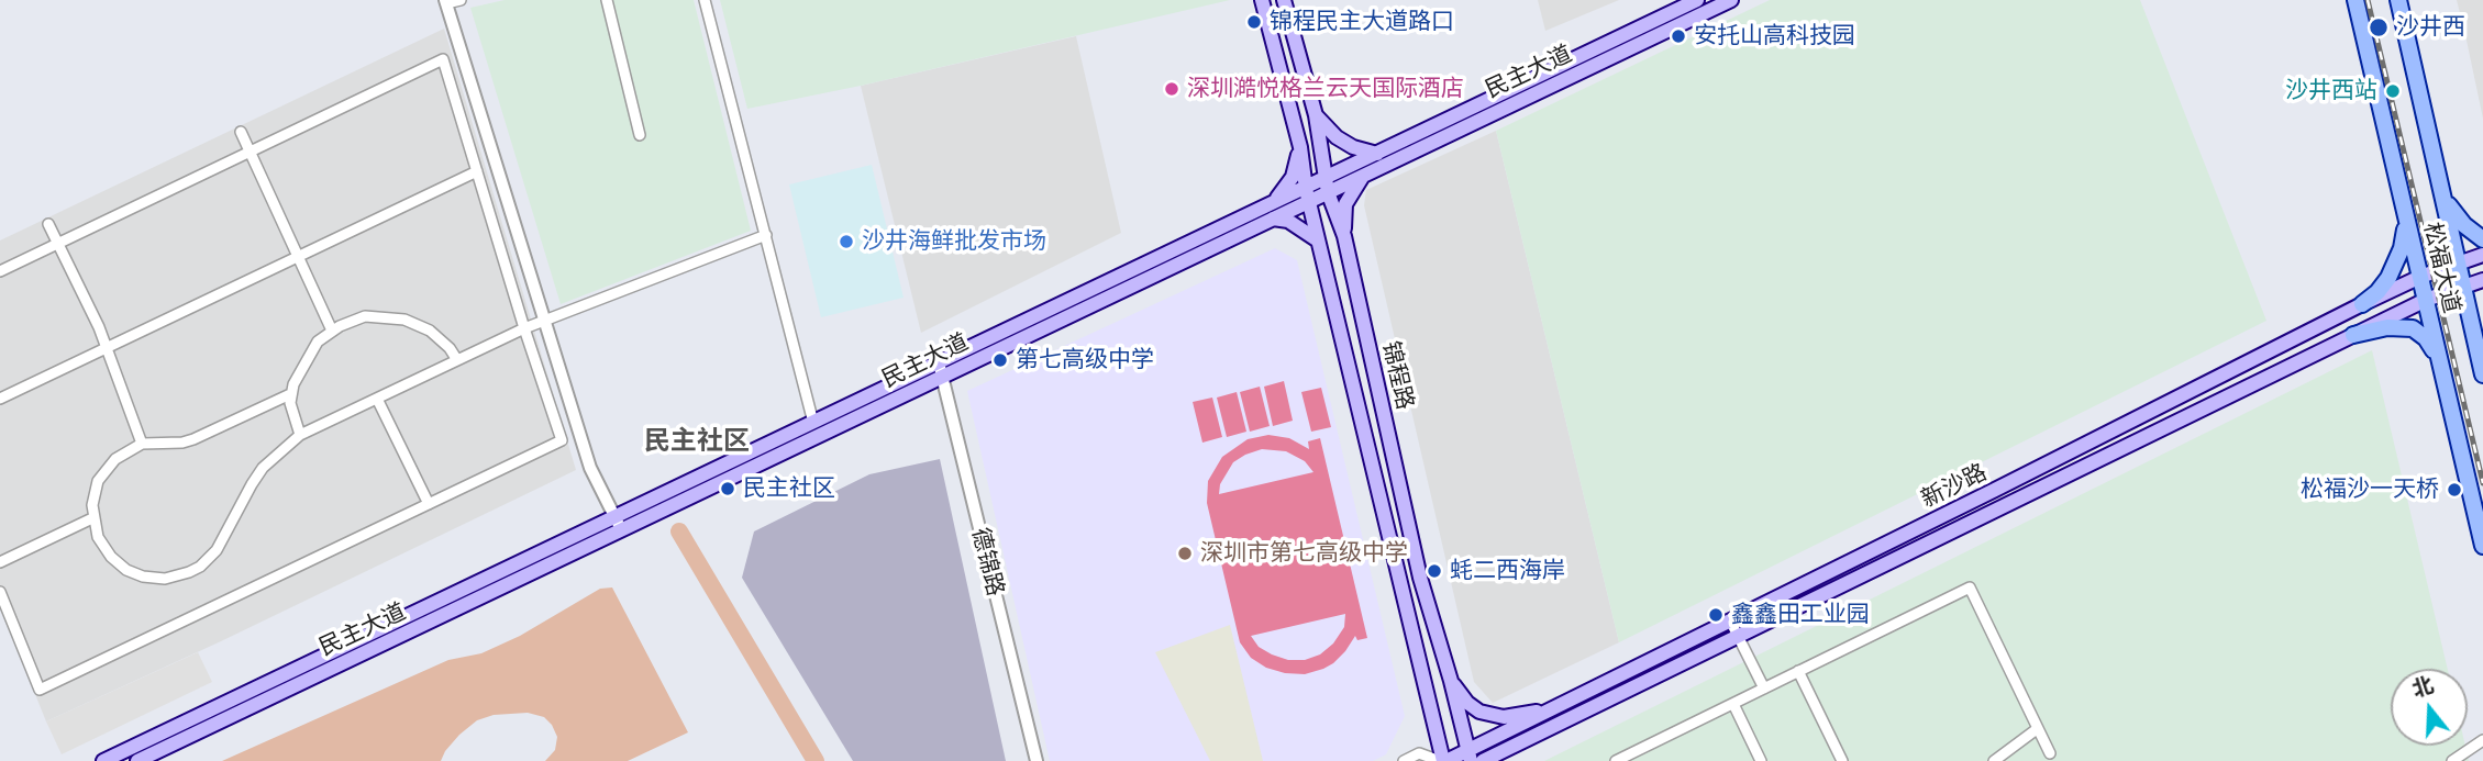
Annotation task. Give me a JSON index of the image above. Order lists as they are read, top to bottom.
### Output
{
  "streets": {
    "main road": [
      "民主大道",
      "松福大道",
      "锦程路",
      "新沙路"
    ],
    "street": ["德锦路"]
  },
  "crossings": [
    ["民主大道", "锦程路"],
    ["民主大道", "德锦路"],
    ["松福大道", "新沙路"],
    ["锦程路", "新沙路"]
  ],
  "districts": ["民主社区"],
  "places": [
    "锦程民主大道路口",
    "沙井西",
    "安托山高科技园",
    "深圳澔悦格兰云天国际酒店",
    "沙井西站",
    "沙井海鲜批发市场",
    "第七高级中学",
    "民主社区",
    "松福沙一天桥",
    "深圳市第七高级中学",
    "蚝二西海岸",
    "鑫鑫田工业园"
  ],
  "north": "top"
}
